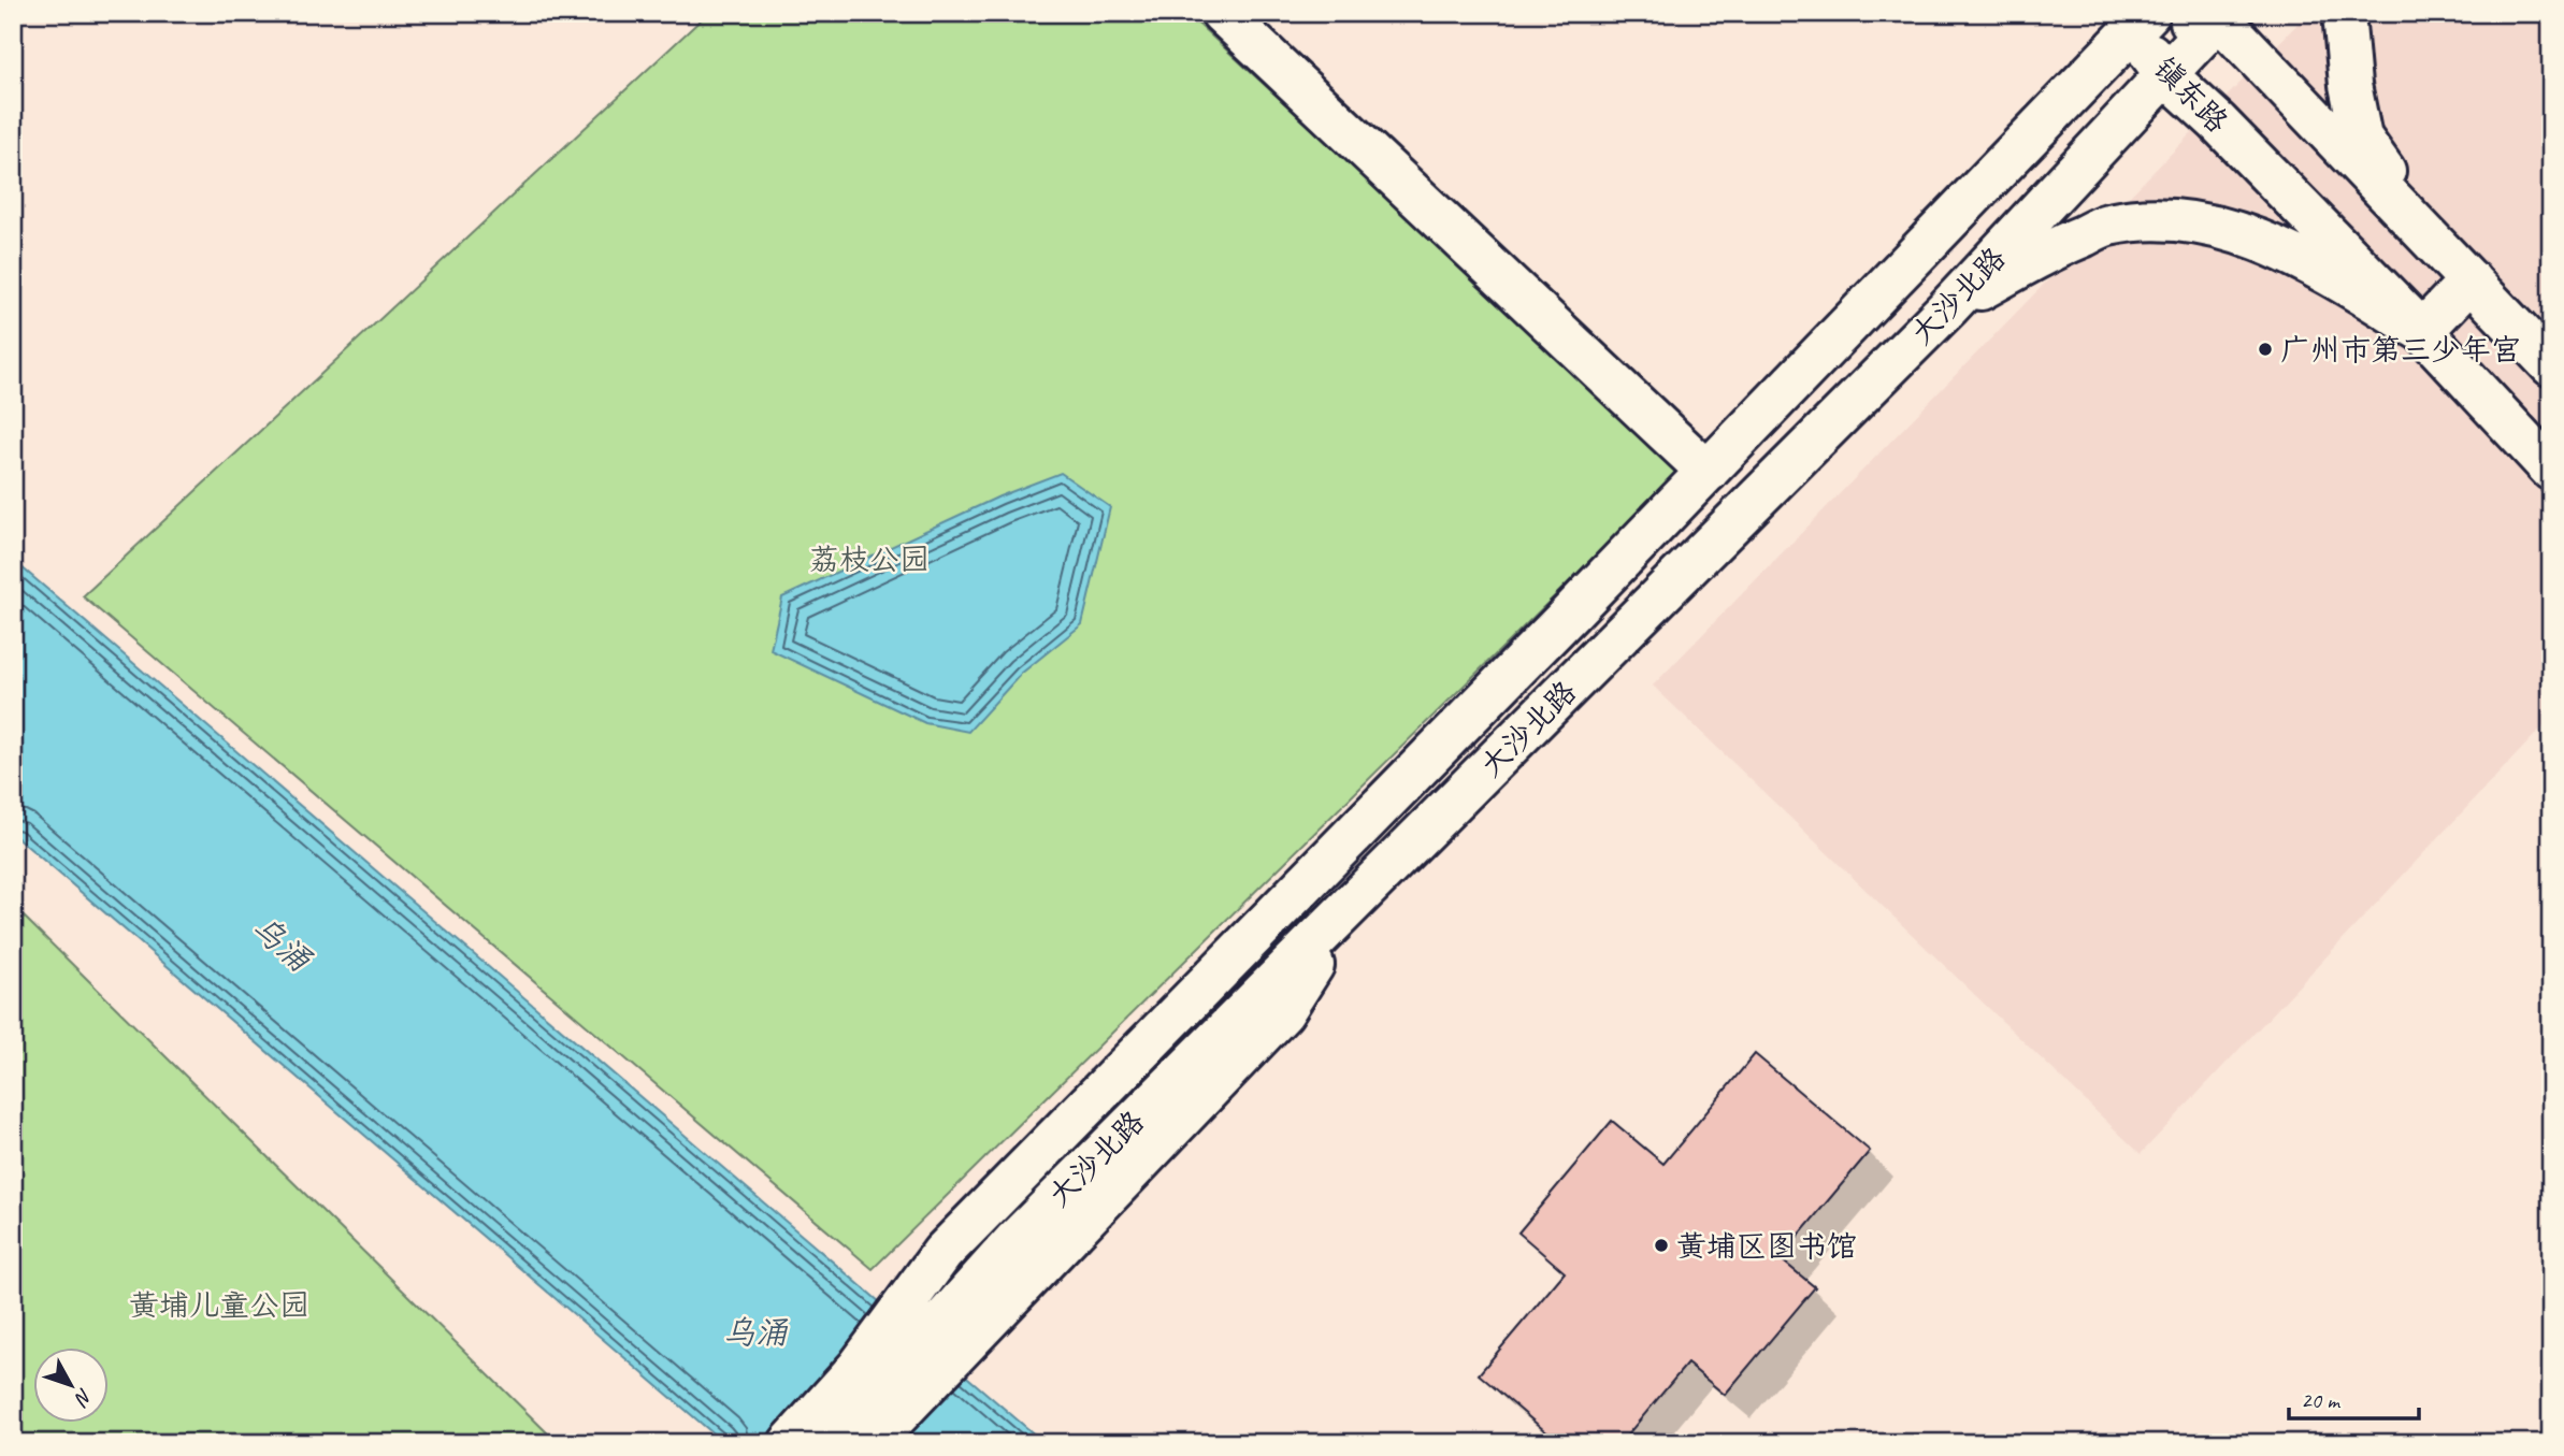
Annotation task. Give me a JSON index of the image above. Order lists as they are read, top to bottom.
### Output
{
  "streets": {
    "street": ["镇东路", "大沙北路"]
  },
  "crossings": [
    ["镇东路", "大沙北路"]
  ],
  "water": ["乌涌"],
  "parks": ["荔枝公园", "黄埔儿童公园"],
  "places": ["广州市第三少年宫", "黄埔区图书馆"],
  "scale_bar": "20 m",
  "north": "bottom right"
}
